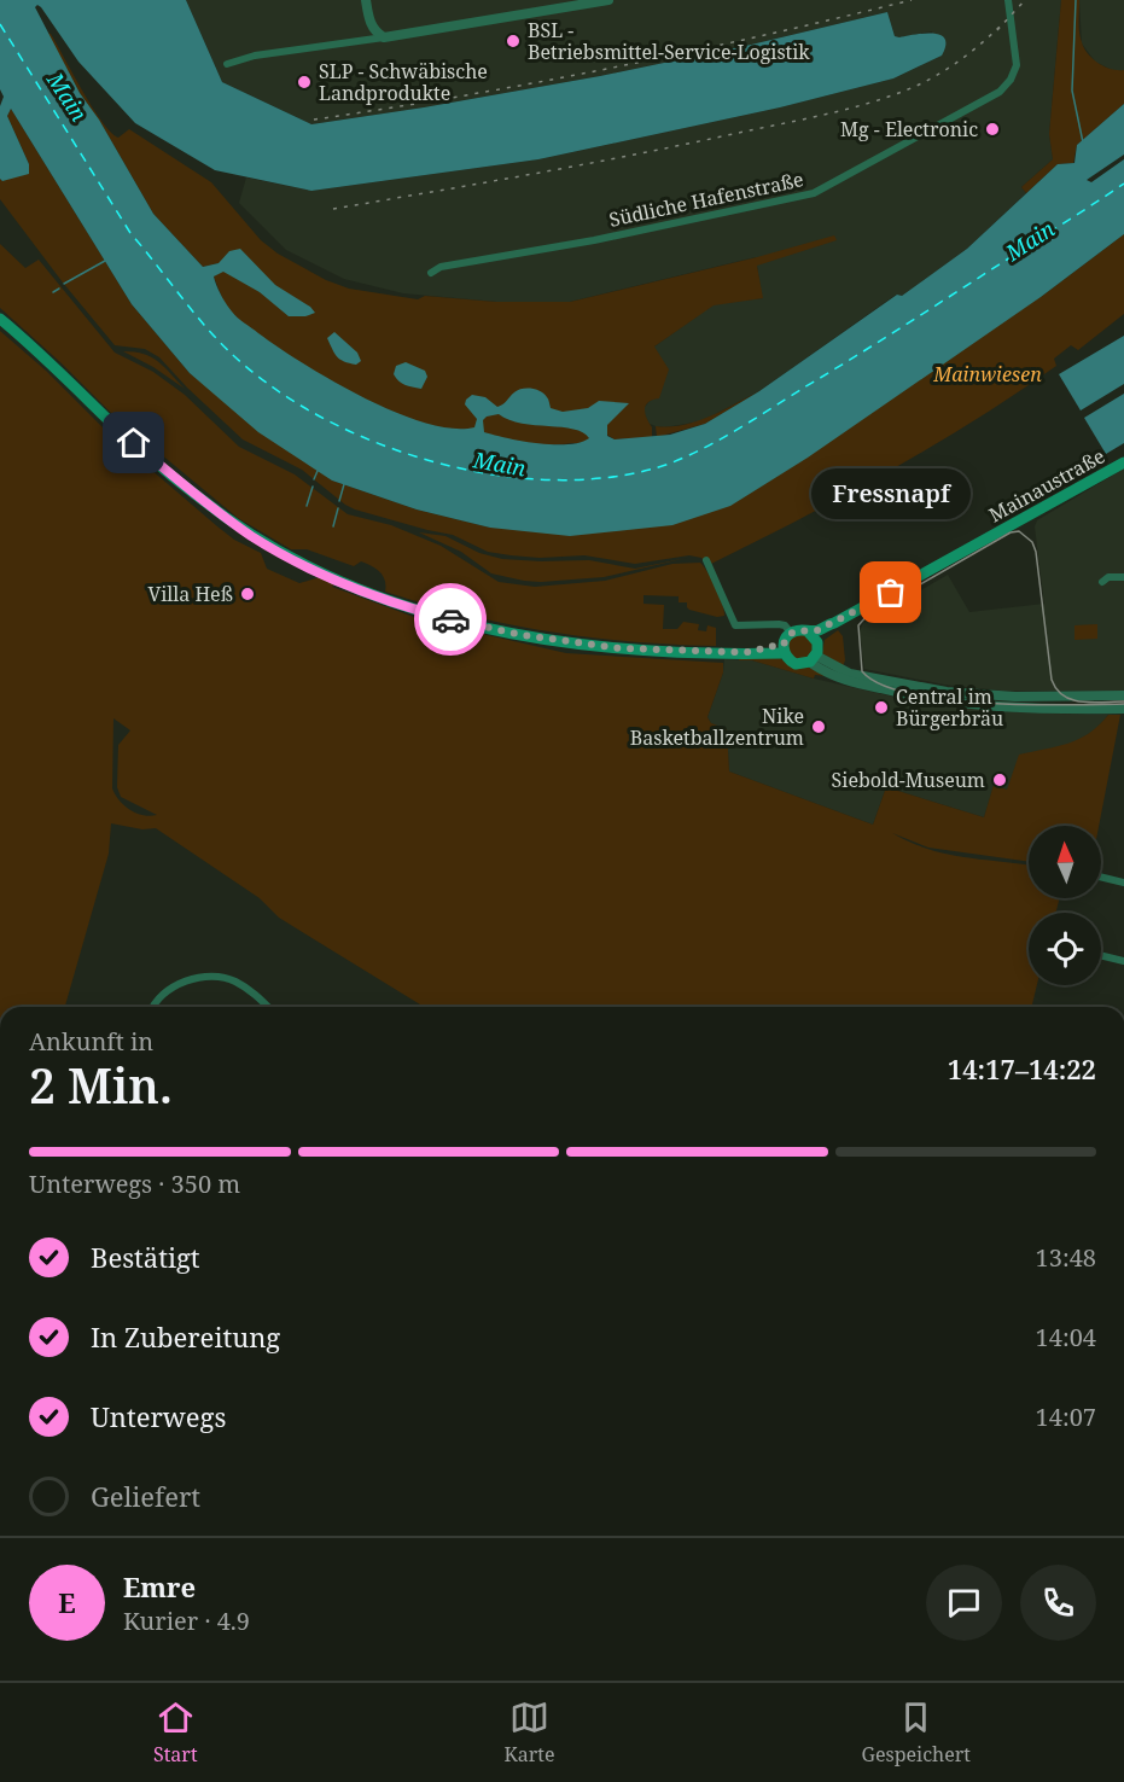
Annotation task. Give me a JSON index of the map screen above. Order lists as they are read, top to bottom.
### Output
{
  "streets": {
    "main road": ["Mainaustraße"],
    "street": ["Südliche Hafenstraße"]
  },
  "water": ["Main"],
  "parks": ["Mainwiesen"],
  "places": [
    "BSL - Betriebsmittel-Service-Logistik",
    "SLP - Schwäbische Landprodukte",
    "Mg - Electronic",
    "Fressnapf",
    "Villa Heß",
    "Central im Bürgerbräu",
    "Nike Basketballzentrum",
    "Siebold-Museum"
  ],
  "north": "top",
  "page": {
    "bubble": "Fressnapf",
    "heading": ["2 Min.", "Ankunft in", "14:17–14:22"],
    "panel": ["Emre", "Kurier · 4.9"],
    "bar": "Unterwegs · 350 m",
    "list": [
      ["Bestätigt", "13:48"],
      ["In Zubereitung", "14:04"],
      ["Unterwegs", "14:07"],
      "Geliefert"
    ],
    "round": "E",
    "tabs": ["Start", "Karte", "Gespeichert"]
  }
}
